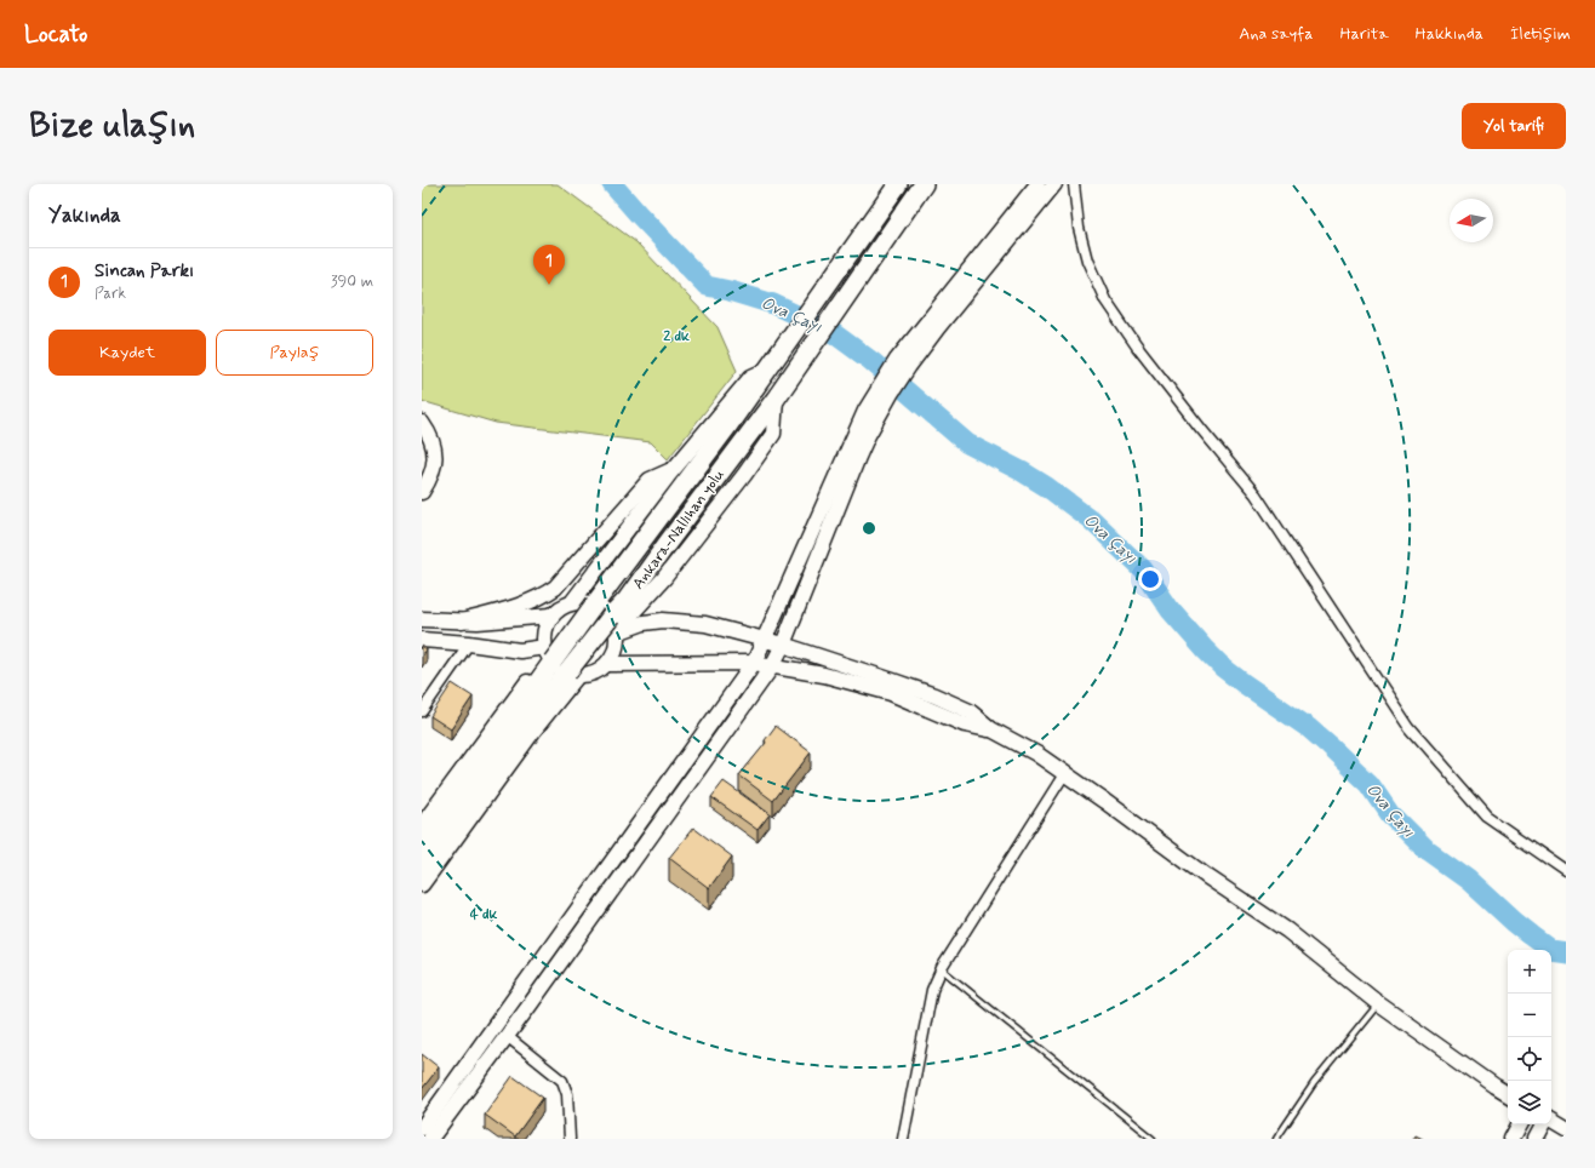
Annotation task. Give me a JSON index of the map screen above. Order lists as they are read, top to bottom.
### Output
{
  "streets": {
    "highway": ["Ankara-Nallıhan yolu"]
  },
  "water": ["Ova Çayı"],
  "north": "left",
  "page": {
    "header": "Locato",
    "nav": [
      "Ana sayfa",
      "Harita",
      "Hakkında",
      "İletişim"
    ],
    "buttons": [
      "Yol tarifi",
      ["Kaydet", "Paylaş"]
    ],
    "title": "Bize ulaşın",
    "heading": "Yakında",
    "pins": "1",
    "list": [
      {
        "mark": "1",
        "name": "Sincan Parkı",
        "note": "Park",
        "value": "390 m"
      }
    ],
    "map_buttons": ["+", "−"]
  },
  "rings": ["2 dk", "4 dk"]
}
